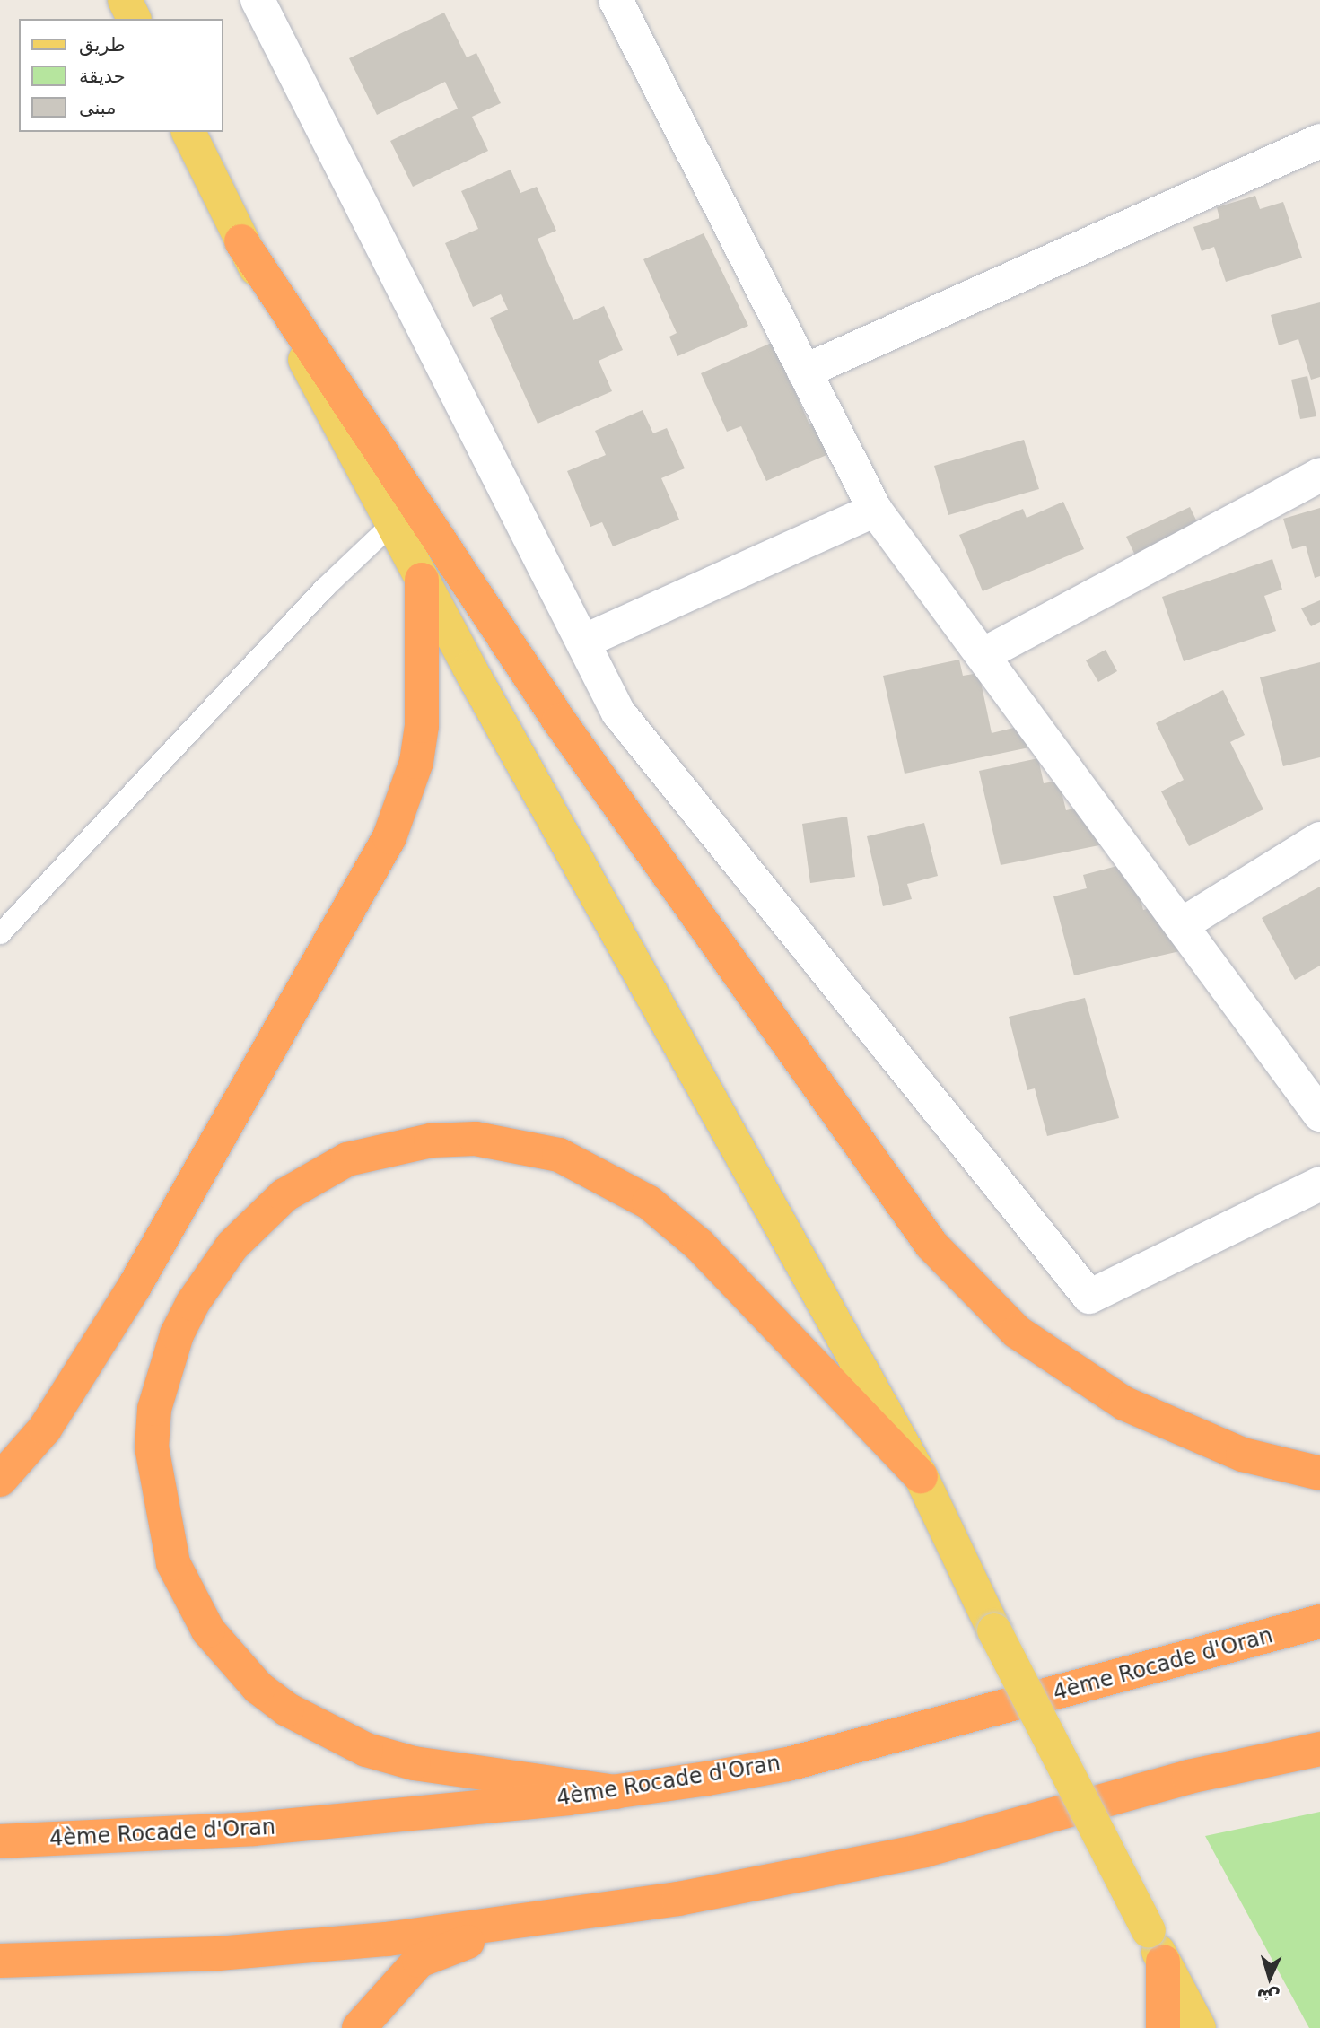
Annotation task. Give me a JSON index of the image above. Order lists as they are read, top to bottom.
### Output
{
  "streets": {
    "highway": ["4ème Rocade d'Oran"]
  },
  "legend": ["طريق", "حديقة", "مبنى"],
  "north": "bottom"
}
